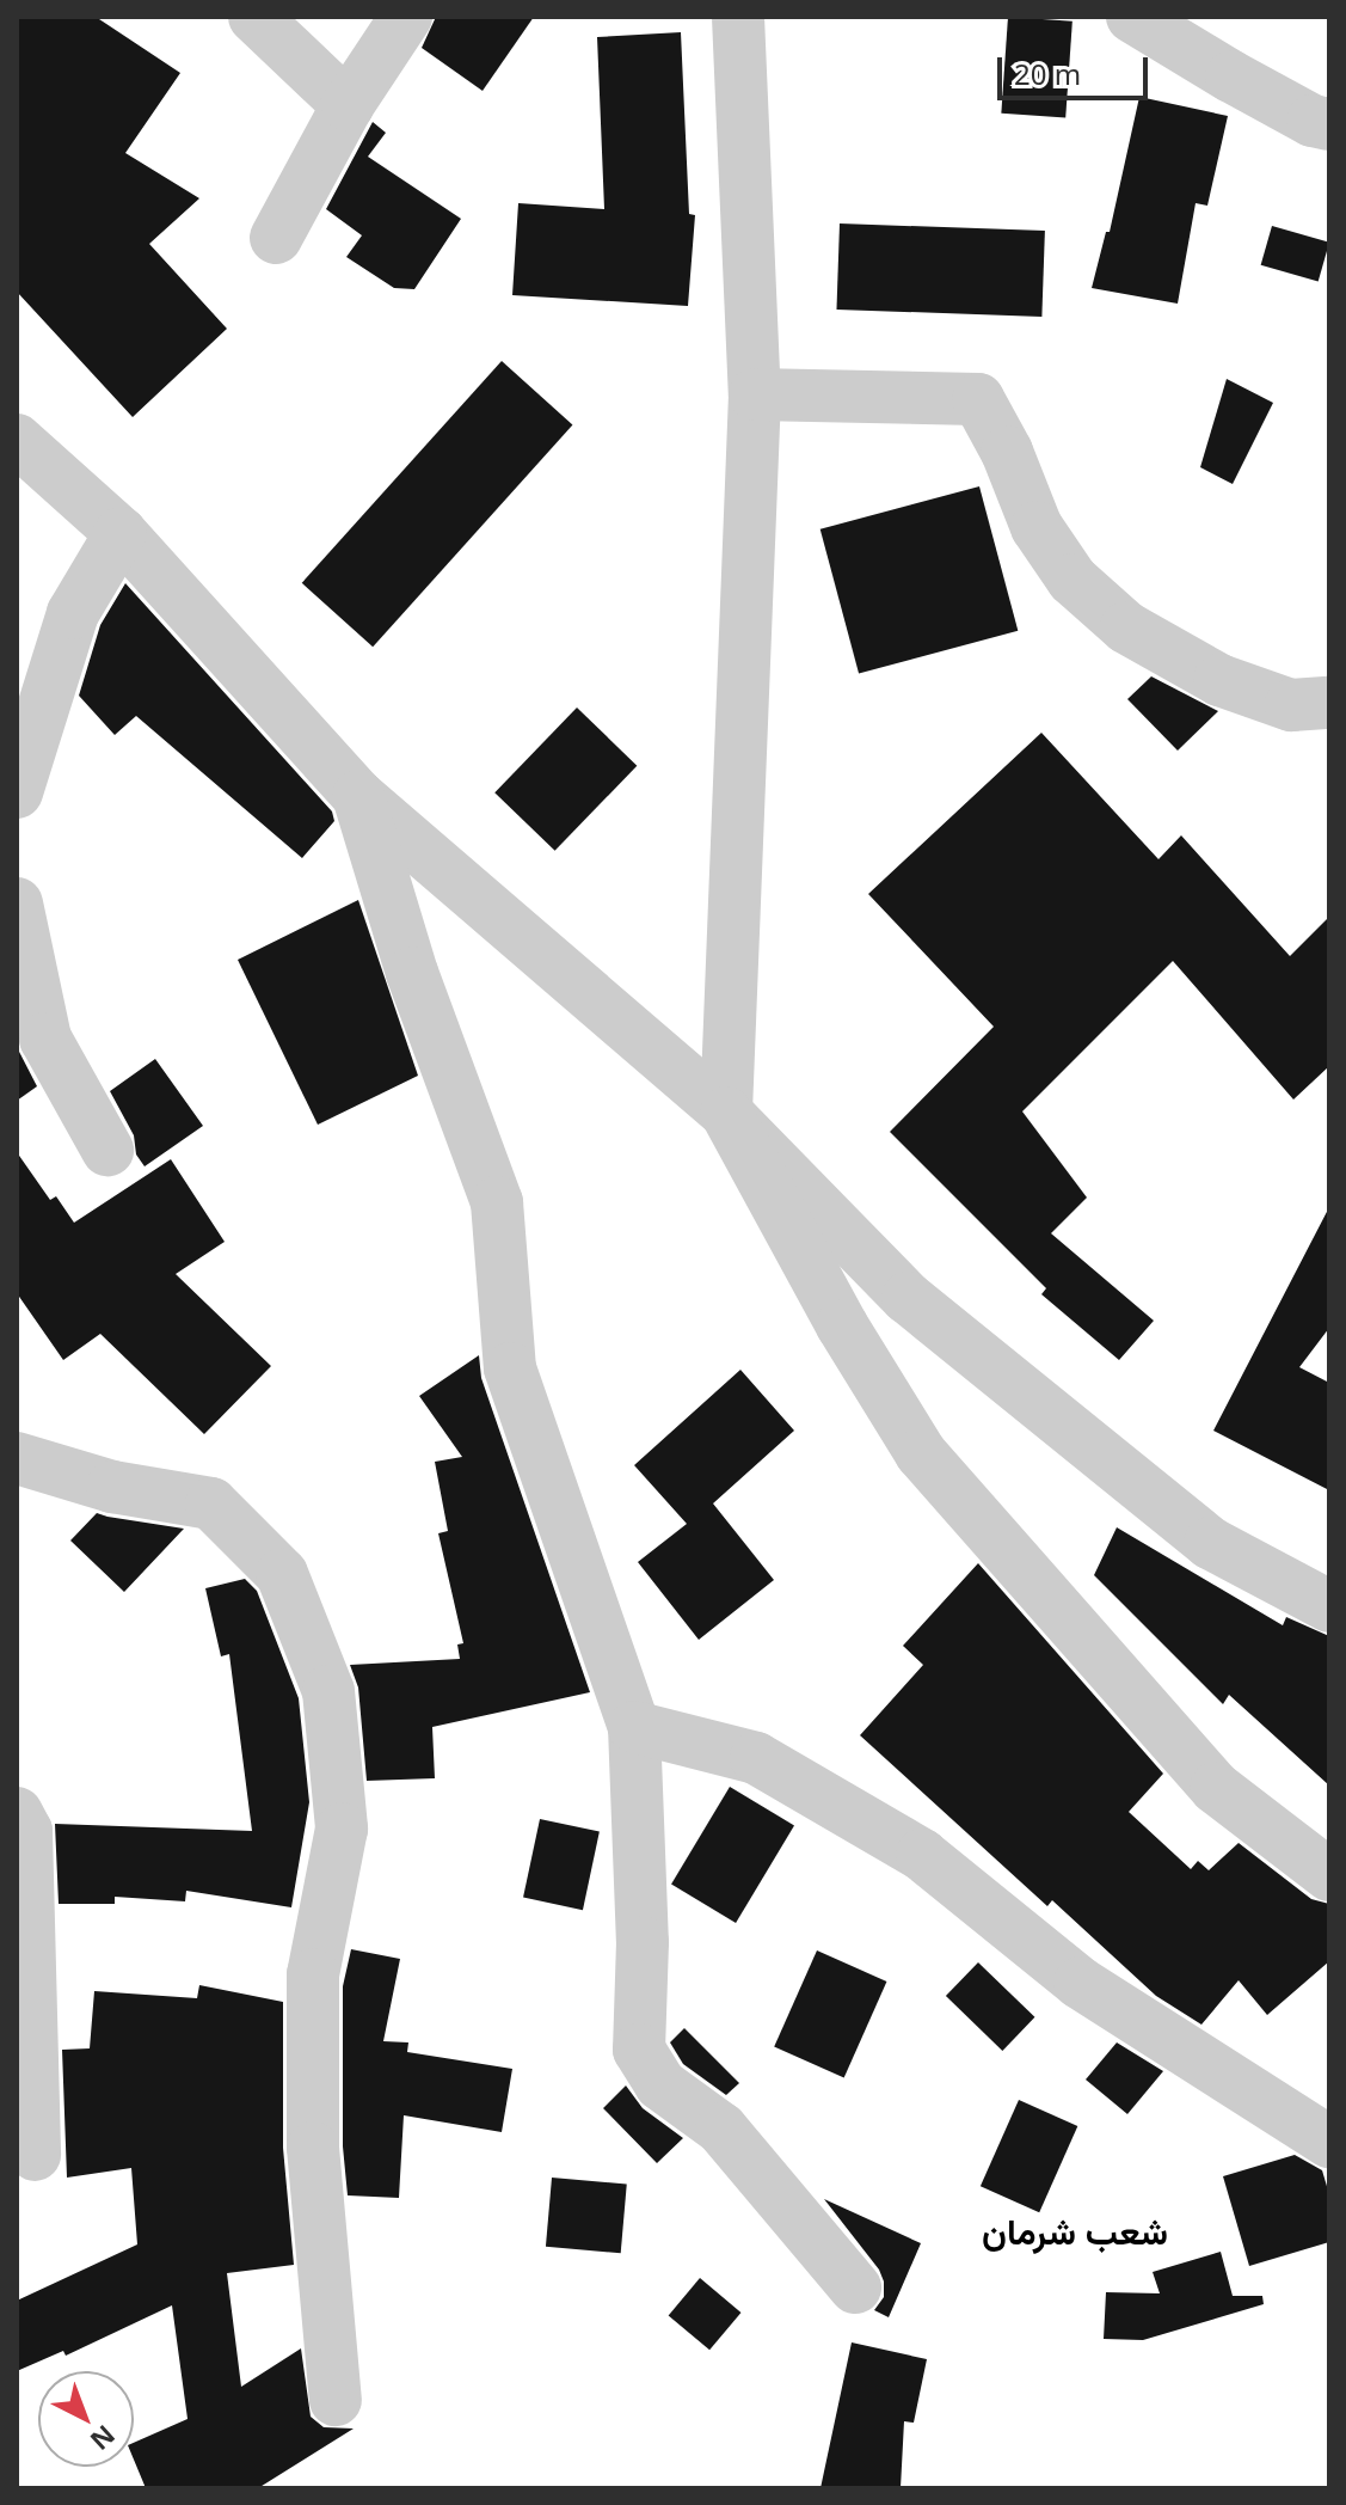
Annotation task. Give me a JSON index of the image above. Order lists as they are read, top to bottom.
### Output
{
  "districts": ["شعب شرمان"],
  "scale_bar": "20 m",
  "north": "bottom right"
}
